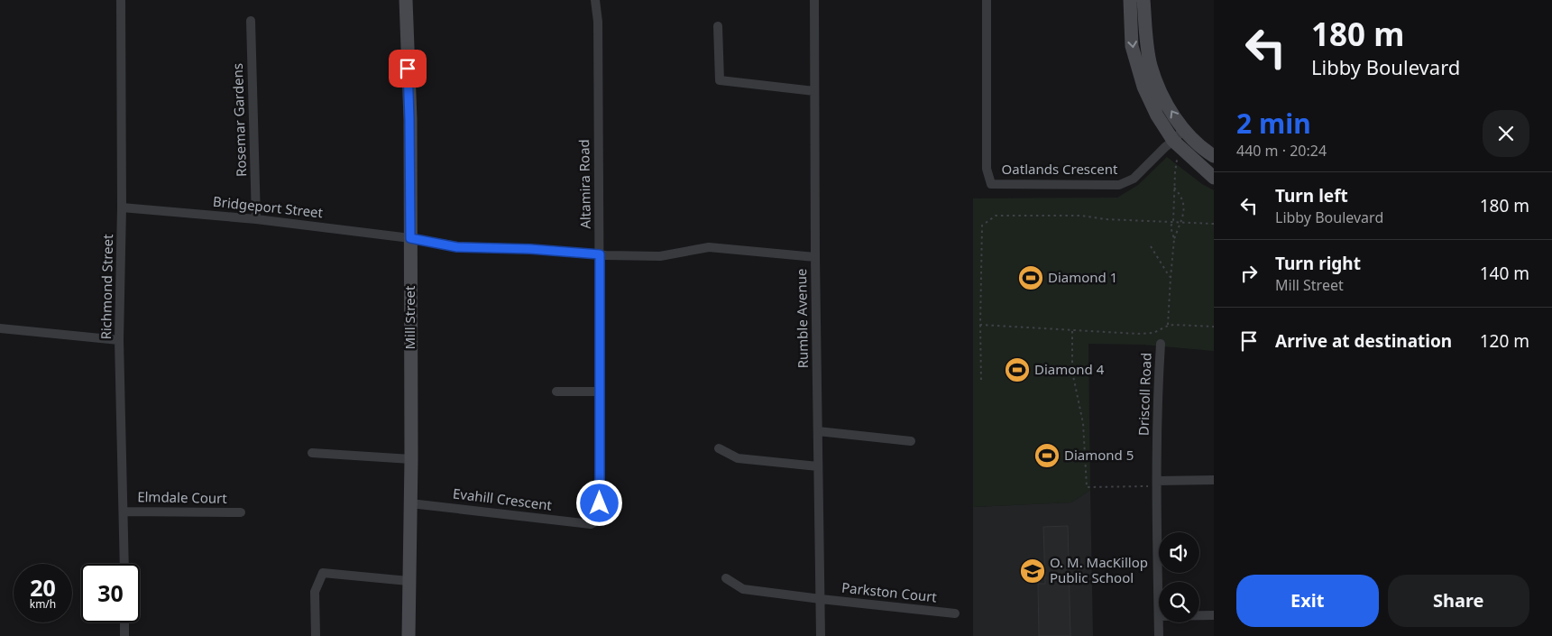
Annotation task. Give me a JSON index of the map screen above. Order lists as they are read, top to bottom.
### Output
{
  "streets": {
    "street": [
      "Rosemar Gardens",
      "Oatlands Crescent",
      "Altamira Road",
      "Bridgeport Street",
      "Richmond Street",
      "Mill Street",
      "Rumble Avenue",
      "Driscoll Road",
      "Elmdale Court",
      "Evahill Crescent",
      "Parkston Court"
    ]
  },
  "crossings": [
    ["Rosemar Gardens", "Bridgeport Street"],
    ["Altamira Road", "Bridgeport Street"],
    ["Altamira Road", "Evahill Crescent"],
    ["Bridgeport Street", "Richmond Street"],
    ["Bridgeport Street", "Mill Street"],
    ["Bridgeport Street", "Rumble Avenue"],
    ["Richmond Street", "Elmdale Court"],
    ["Mill Street", "Evahill Crescent"],
    ["Rumble Avenue", "Parkston Court"]
  ],
  "places": {
    "sports": ["Diamond 1", "Diamond 4", "Diamond 5"],
    "school or university": ["O. M. MacKillop Public School"]
  },
  "page": {
    "turn": ["180 m", "Libby Boulevard"],
    "heading": ["2 min", "440 m · 20:24"],
    "list": [
      {
        "name": "Turn left",
        "note": "Libby Boulevard",
        "value": "180 m"
      },
      {
        "name": "Turn right",
        "note": "Mill Street",
        "value": "140 m"
      },
      {
        "name": "Arrive at destination",
        "value": "120 m"
      }
    ],
    "speed": "20 km/h",
    "limit": "30",
    "buttons": ["Exit", "Share"]
  }
}
